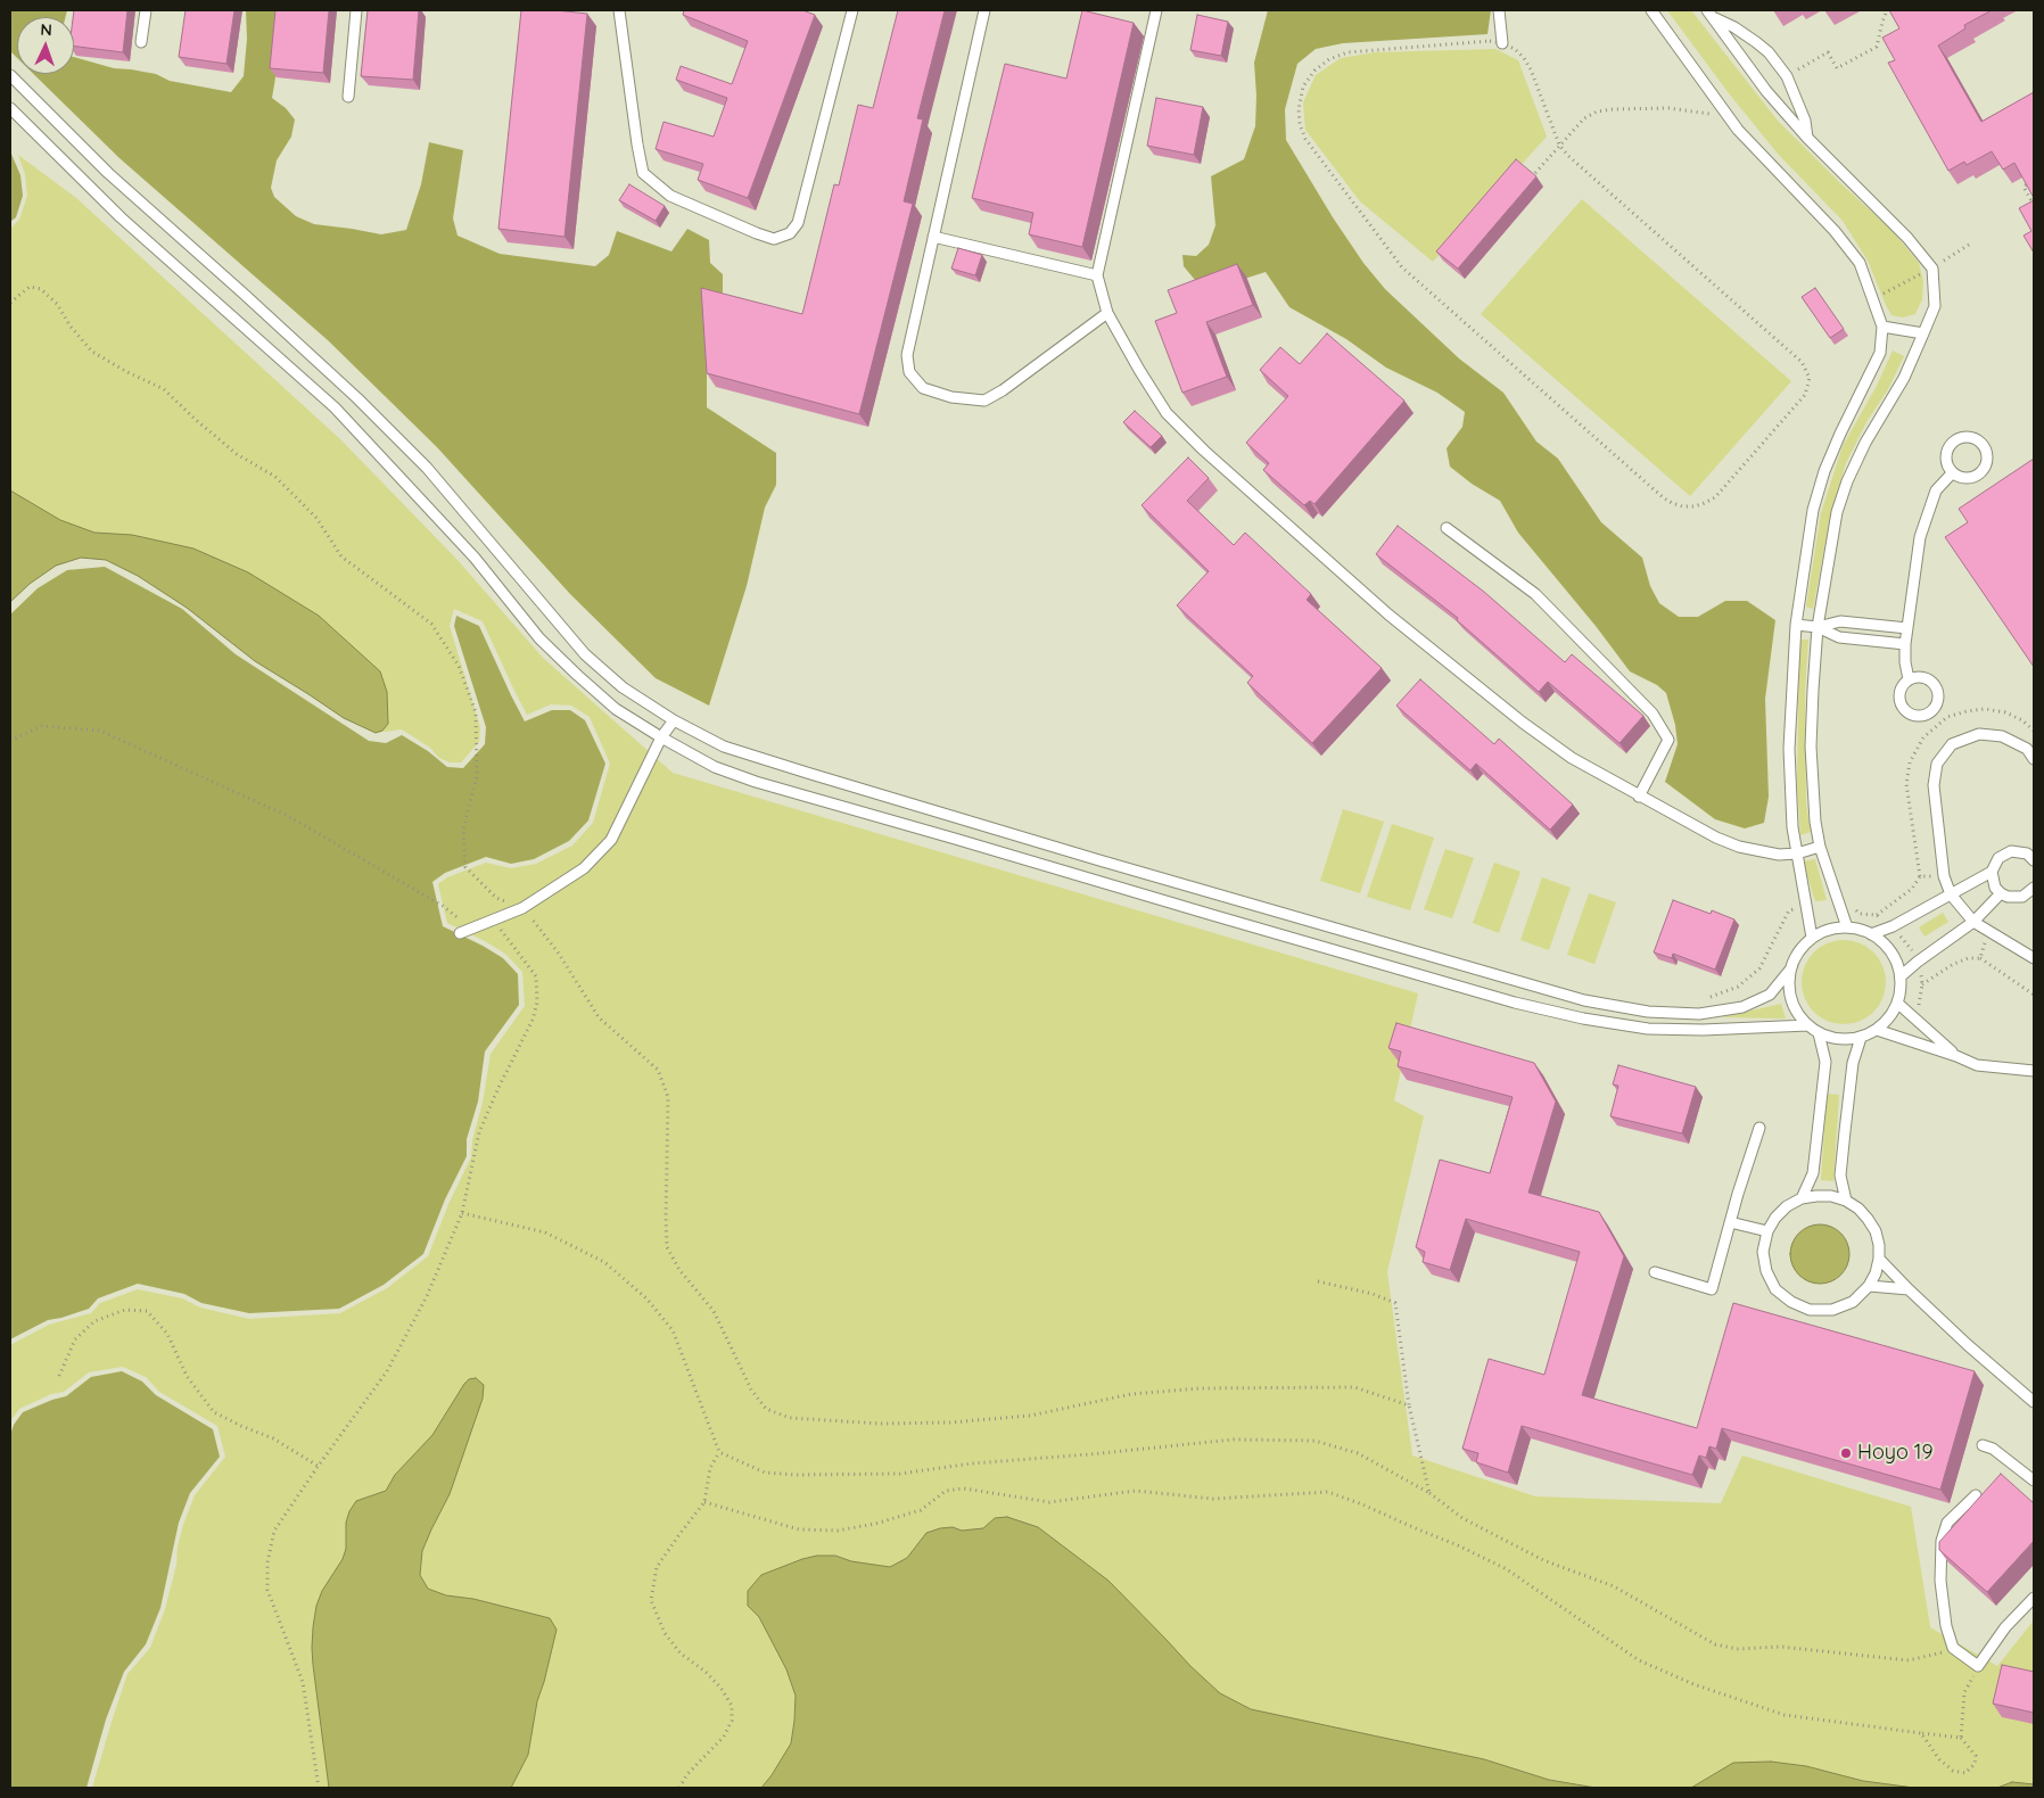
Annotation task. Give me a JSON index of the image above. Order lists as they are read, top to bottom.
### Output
{
  "places": ["Hoyo 19"],
  "north": "top"
}
